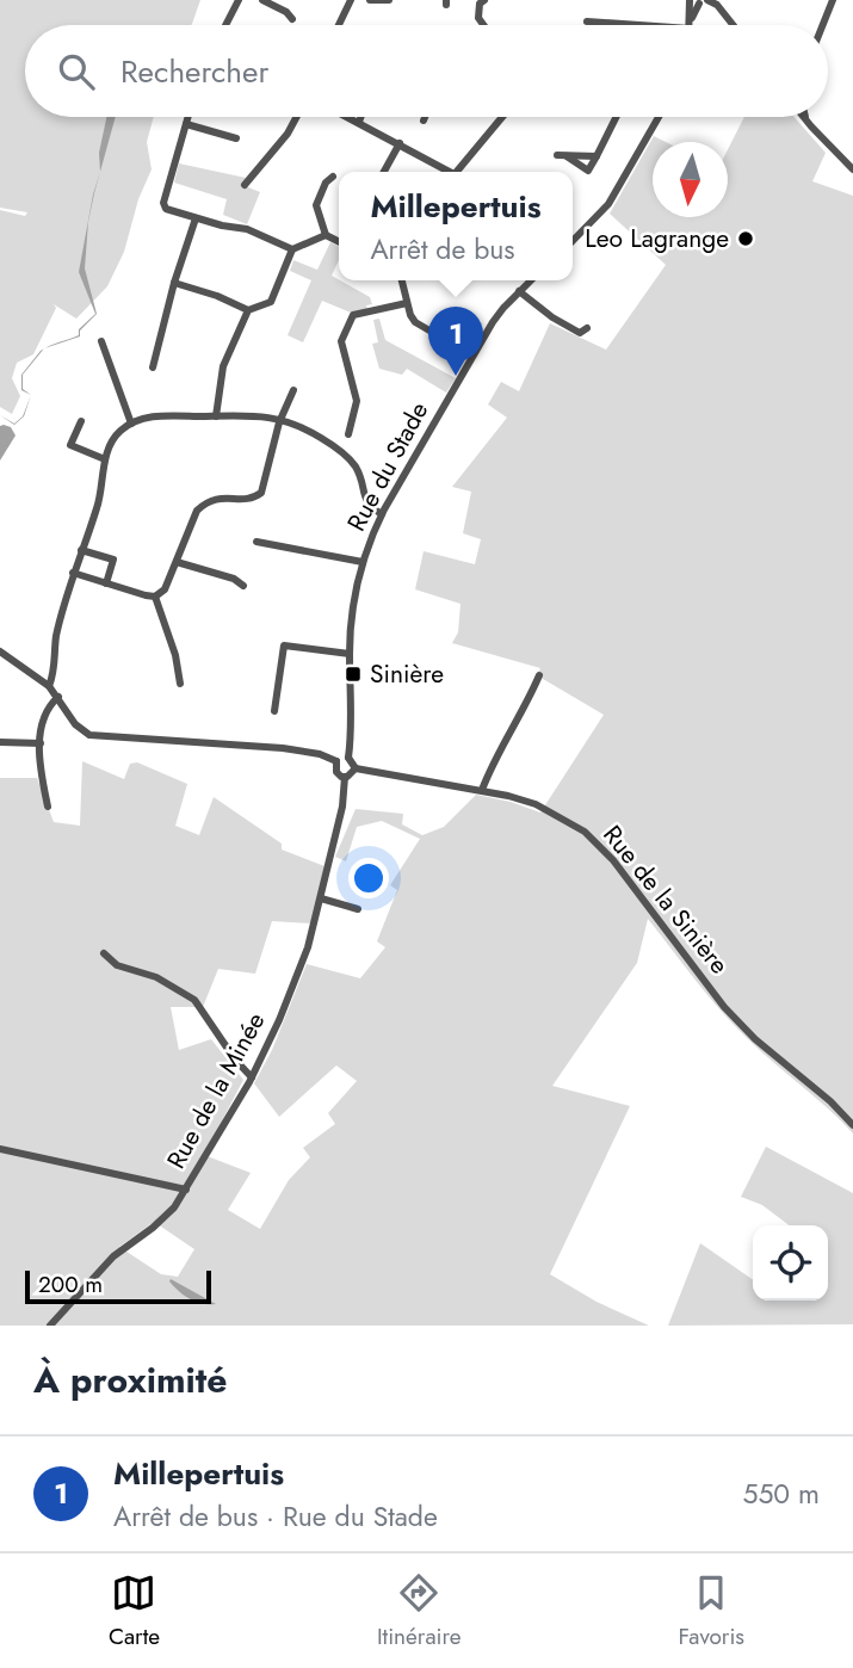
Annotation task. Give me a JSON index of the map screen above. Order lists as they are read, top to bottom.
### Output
{
  "streets": {
    "street": ["Rue du Stade", "Rue de la Sinière", "Rue de la Minée"]
  },
  "crossings": [
    ["Rue du Stade", "Rue de la Sinière"],
    ["Rue du Stade", "Rue de la Minée"],
    ["Rue de la Sinière", "Rue de la Minée"]
  ],
  "places": {
    "other": ["Leo Lagrange"],
    "transit": ["Sinière"]
  },
  "scale_bar": "200 m",
  "north": "bottom",
  "page": {
    "search": "Rechercher",
    "popup": ["Millepertuis", "Arrêt de bus"],
    "pins": "1",
    "scale": "200 m",
    "heading": "À proximité",
    "list": [
      {
        "mark": "1",
        "name": "Millepertuis",
        "note": "Arrêt de bus · Rue du Stade",
        "value": "550 m"
      }
    ],
    "nav": ["Carte", "Itinéraire", "Favoris"]
  }
}
